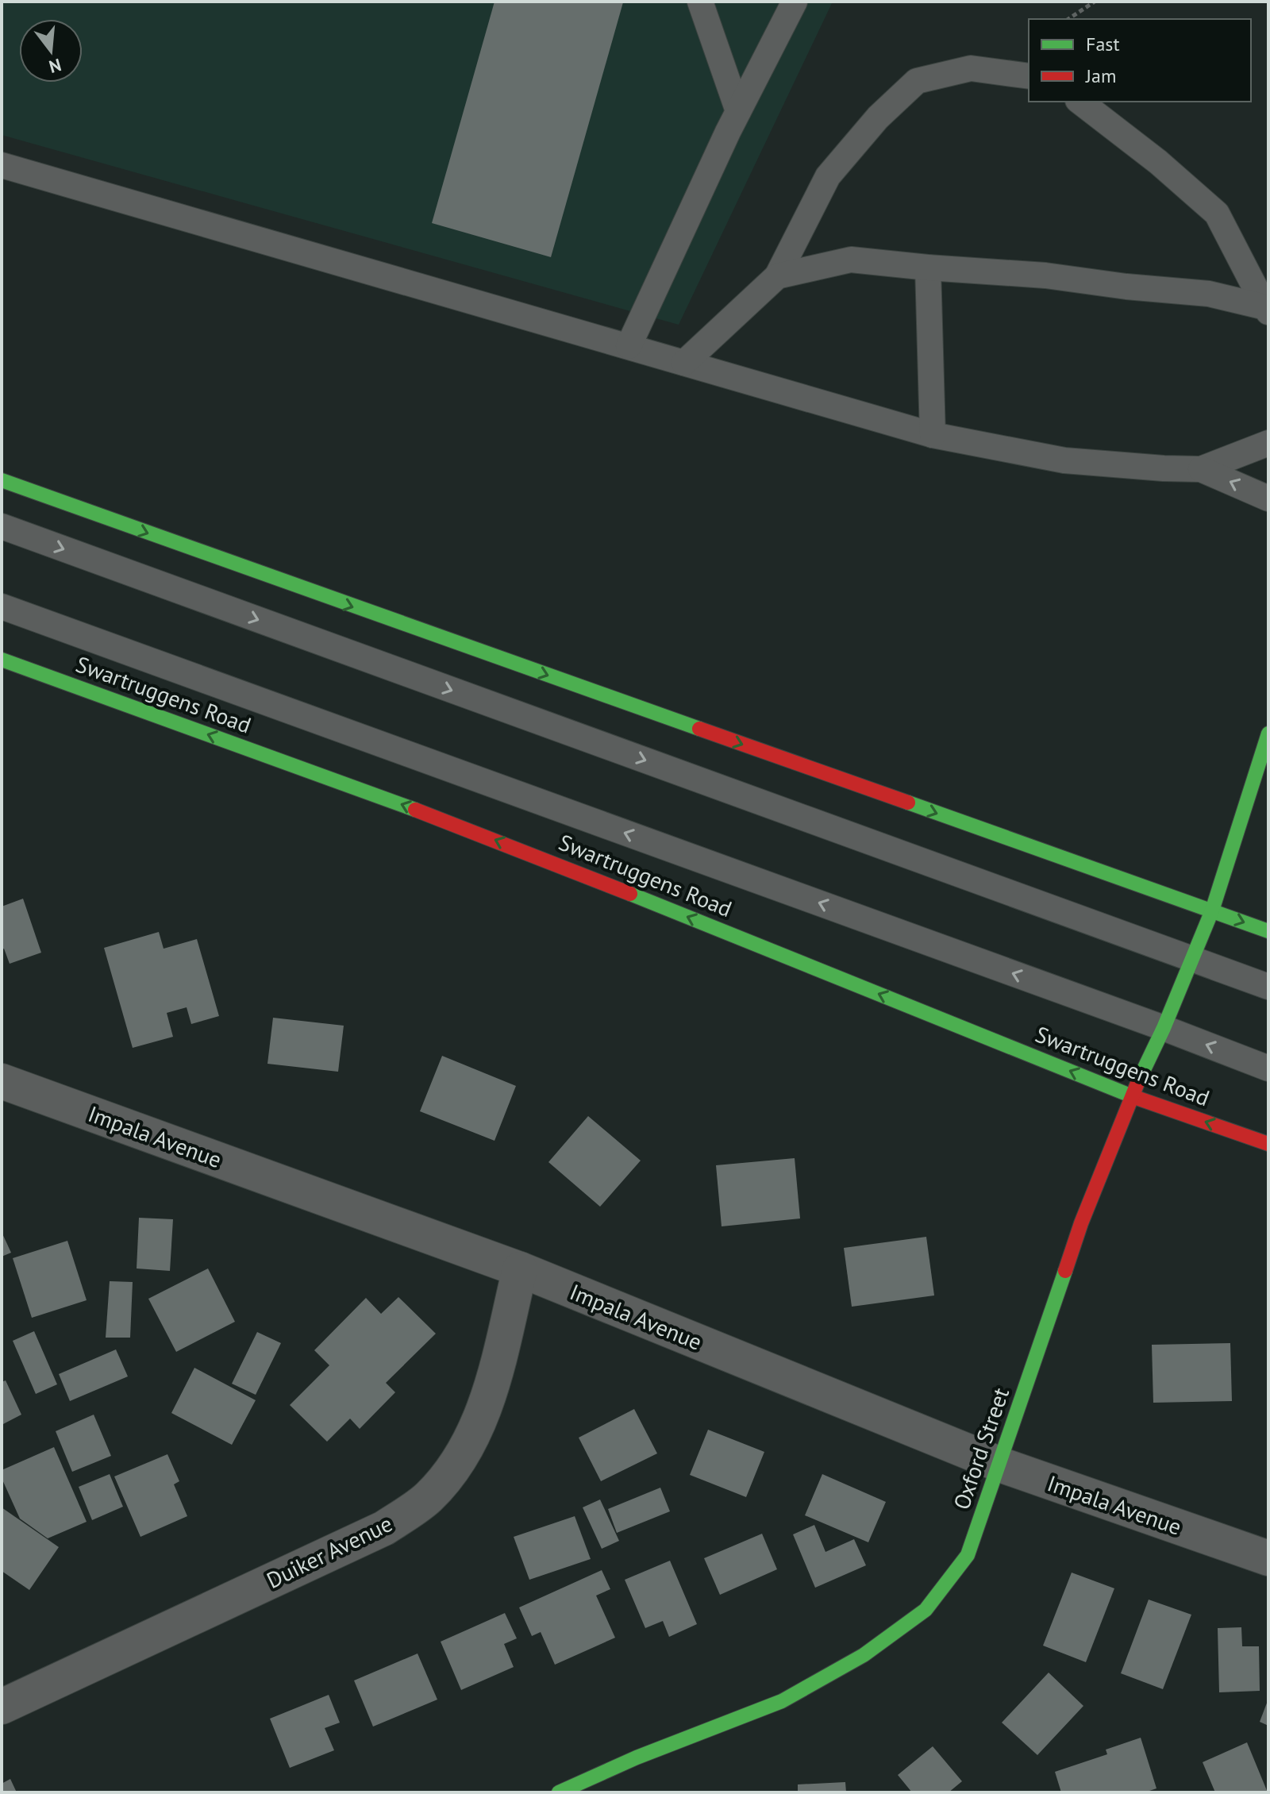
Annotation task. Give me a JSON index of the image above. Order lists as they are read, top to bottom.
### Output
{
  "streets": {
    "main road": ["Swartruggens Road", "Oxford Street"],
    "street": ["Impala Avenue", "Duiker Avenue"]
  },
  "crossings": [
    ["Swartruggens Road", "Oxford Street"],
    ["Impala Avenue", "Oxford Street"],
    ["Impala Avenue", "Duiker Avenue"]
  ],
  "one_way": ["Swartruggens Road"],
  "legend": ["Fast", "Jam"],
  "north": "bottom"
}
